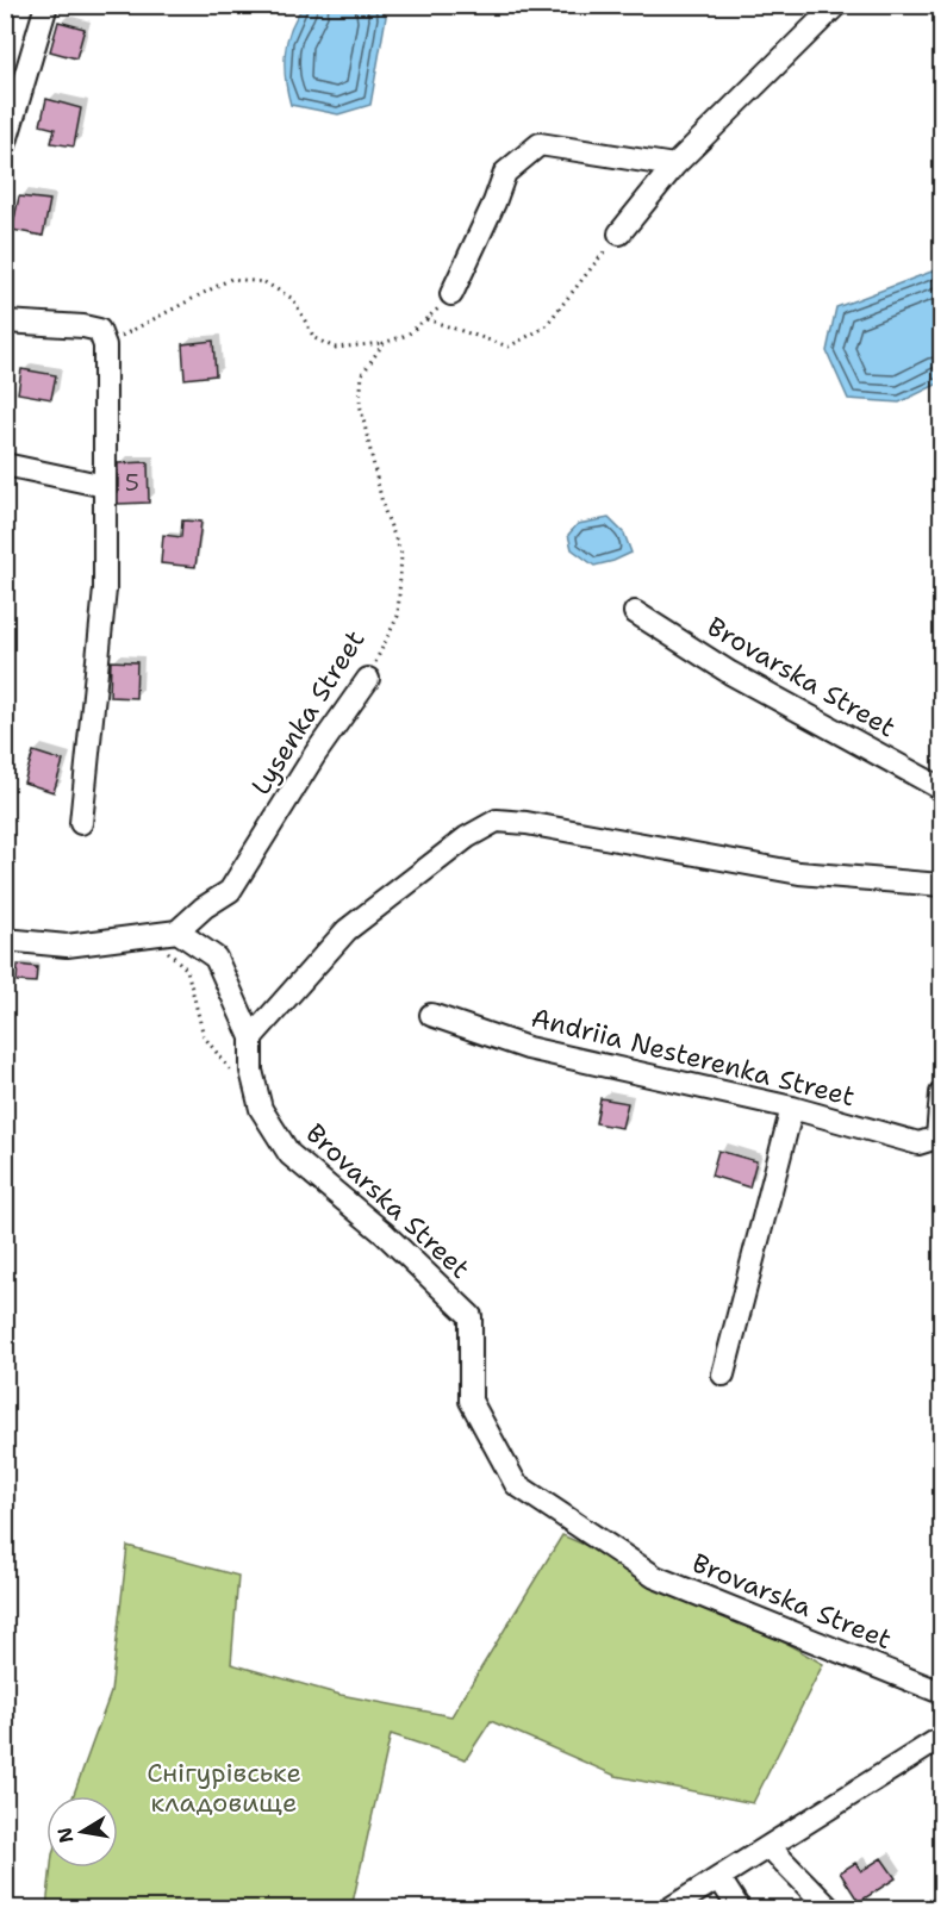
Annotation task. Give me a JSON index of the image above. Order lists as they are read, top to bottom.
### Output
{
  "streets": {
    "street": ["Brovarska Street", "Lysenka Street", "Andriia Nesterenka Street"]
  },
  "parks": ["Снігурівське кладовище"],
  "house_numbers": ["5"],
  "north": "left"
}
